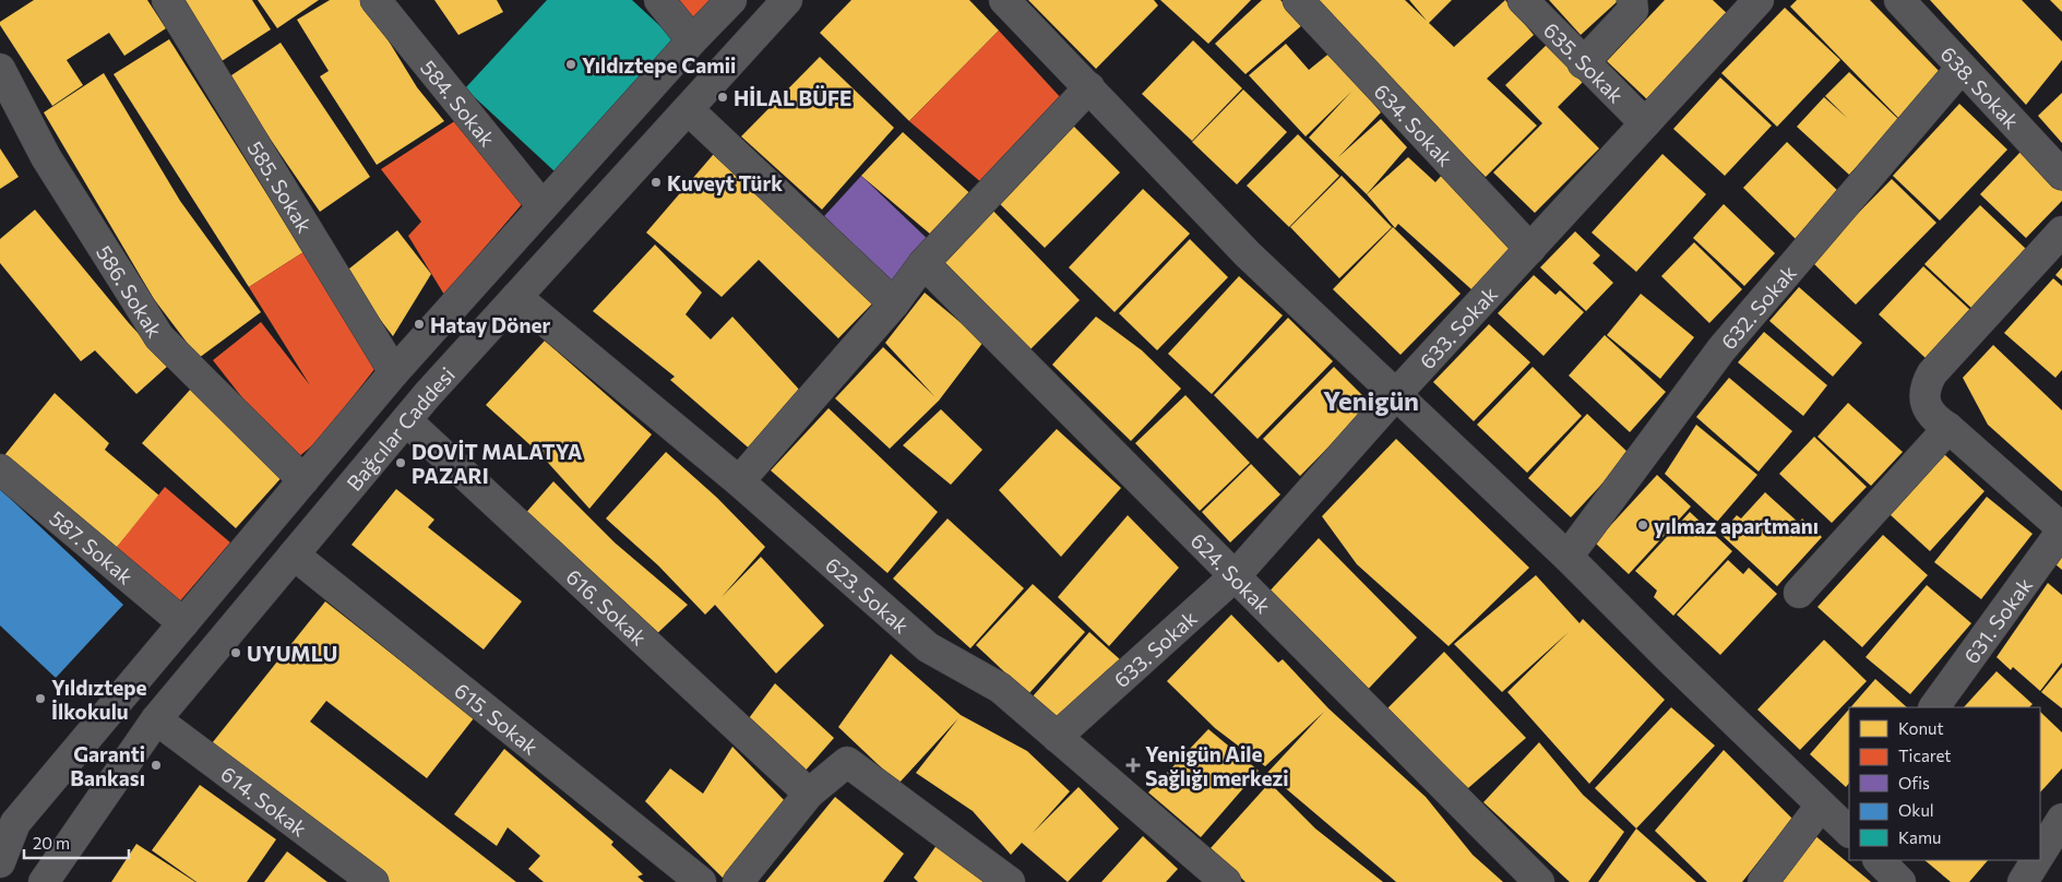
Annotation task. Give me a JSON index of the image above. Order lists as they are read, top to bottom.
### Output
{
  "streets": {
    "street": [
      "635. Sokak",
      "638. Sokak",
      "584. Sokak",
      "634. Sokak",
      "585. Sokak",
      "586. Sokak",
      "632. Sokak",
      "633. Sokak",
      "Bağcılar Caddesi",
      "587. Sokak",
      "624. Sokak",
      "623. Sokak",
      "616. Sokak",
      "631. Sokak",
      "615. Sokak",
      "614. Sokak"
    ]
  },
  "crossings": [
    ["635. Sokak", "633. Sokak"],
    ["638. Sokak", "632. Sokak"],
    ["584. Sokak", "Bağcılar Caddesi"],
    ["634. Sokak", "633. Sokak"],
    ["585. Sokak", "Bağcılar Caddesi"],
    ["586. Sokak", "Bağcılar Caddesi"],
    ["633. Sokak", "624. Sokak"],
    ["633. Sokak", "623. Sokak"],
    ["Bağcılar Caddesi", "587. Sokak"],
    ["Bağcılar Caddesi", "623. Sokak"],
    ["Bağcılar Caddesi", "616. Sokak"],
    ["Bağcılar Caddesi", "615. Sokak"],
    ["Bağcılar Caddesi", "614. Sokak"]
  ],
  "districts": ["Yenigün"],
  "places": {
    "other": [
      "Yıldıztepe Camii",
      "HİLAL BÜFE",
      "Kuveyt Türk",
      "Hatay Döner",
      "DOVİT MALATYA PAZARI",
      "yılmaz apartmanı",
      "UYUMLU",
      "Yıldıztepe İlkokulu",
      "Garanti Bankası"
    ],
    "health": ["Yenigün Aile Sağlığı merkezi"]
  },
  "legend": [
    "Konut",
    "Ticaret",
    "Ofis",
    "Okul",
    "Kamu"
  ],
  "scale_bar": "20 m"
}
